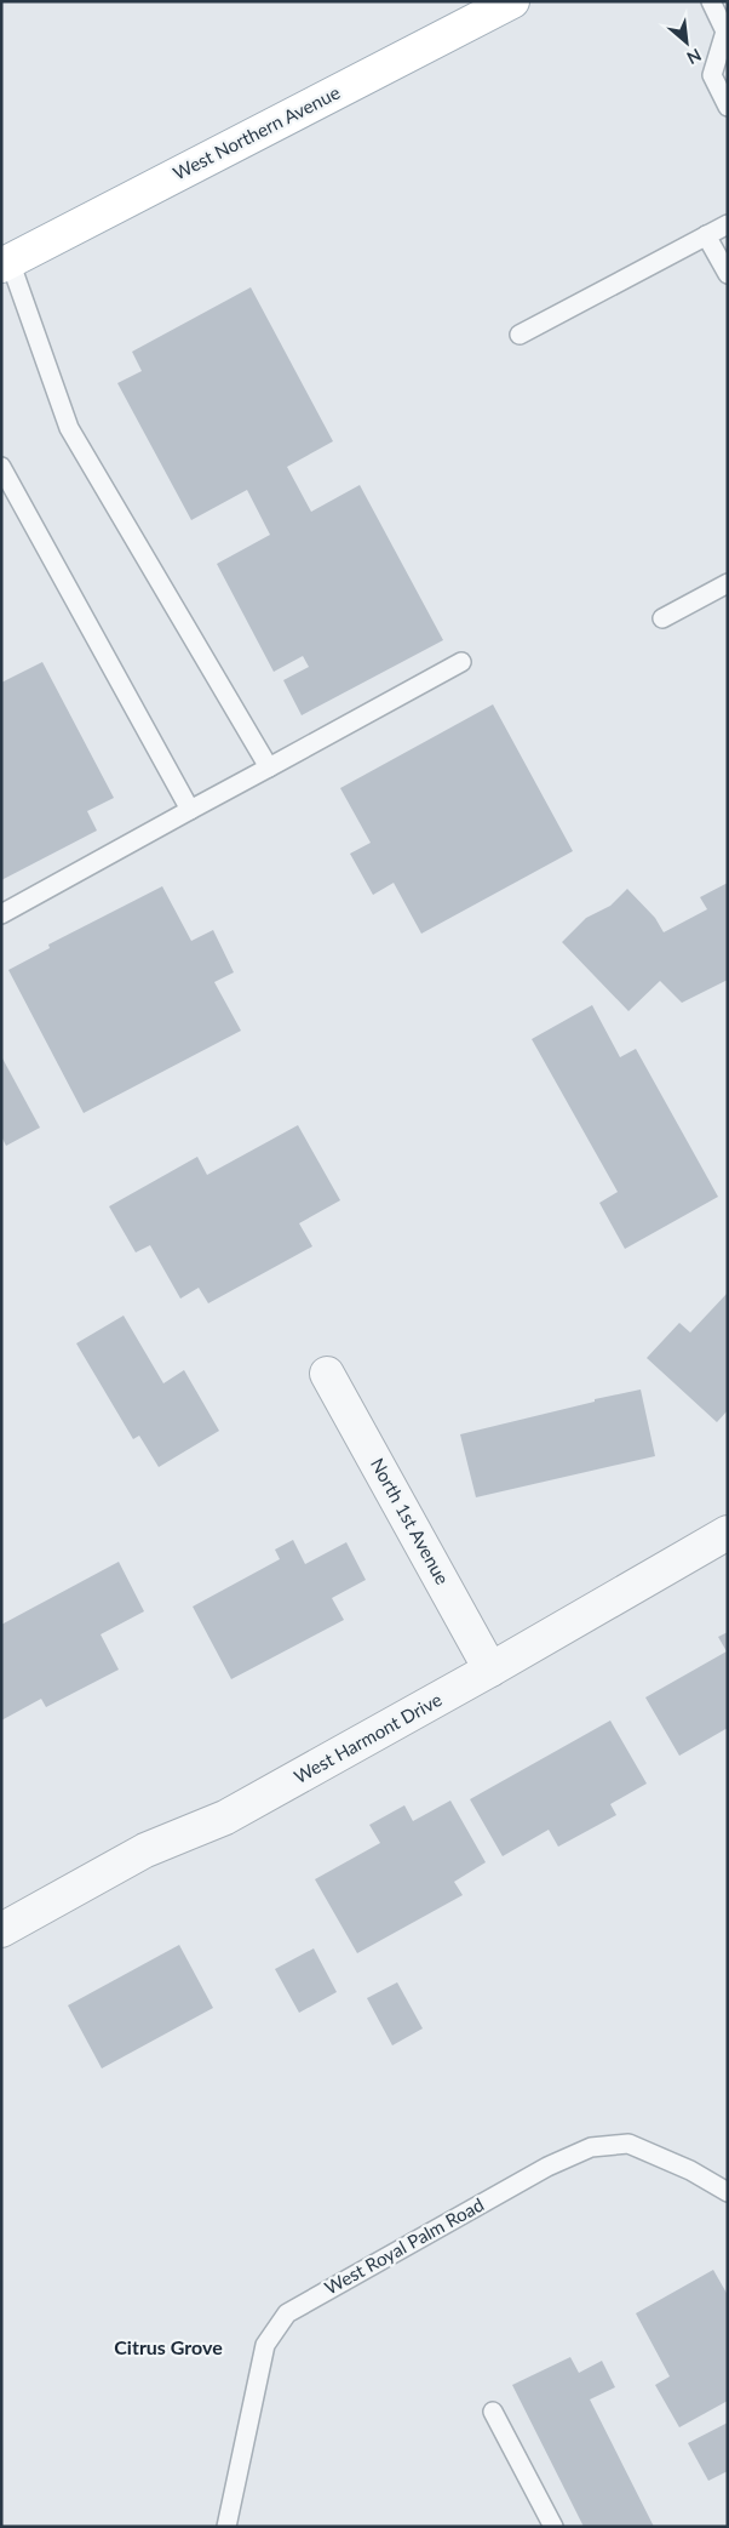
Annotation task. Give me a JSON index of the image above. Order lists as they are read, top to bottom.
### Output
{
  "streets": {
    "main road": ["West Northern Avenue"],
    "street": ["North 1st Avenue", "West Harmont Drive"],
    "lane": ["West Royal Palm Road"]
  },
  "crossings": [
    ["North 1st Avenue", "West Harmont Drive"]
  ],
  "districts": ["Citrus Grove"],
  "north": "bottom right"
}
